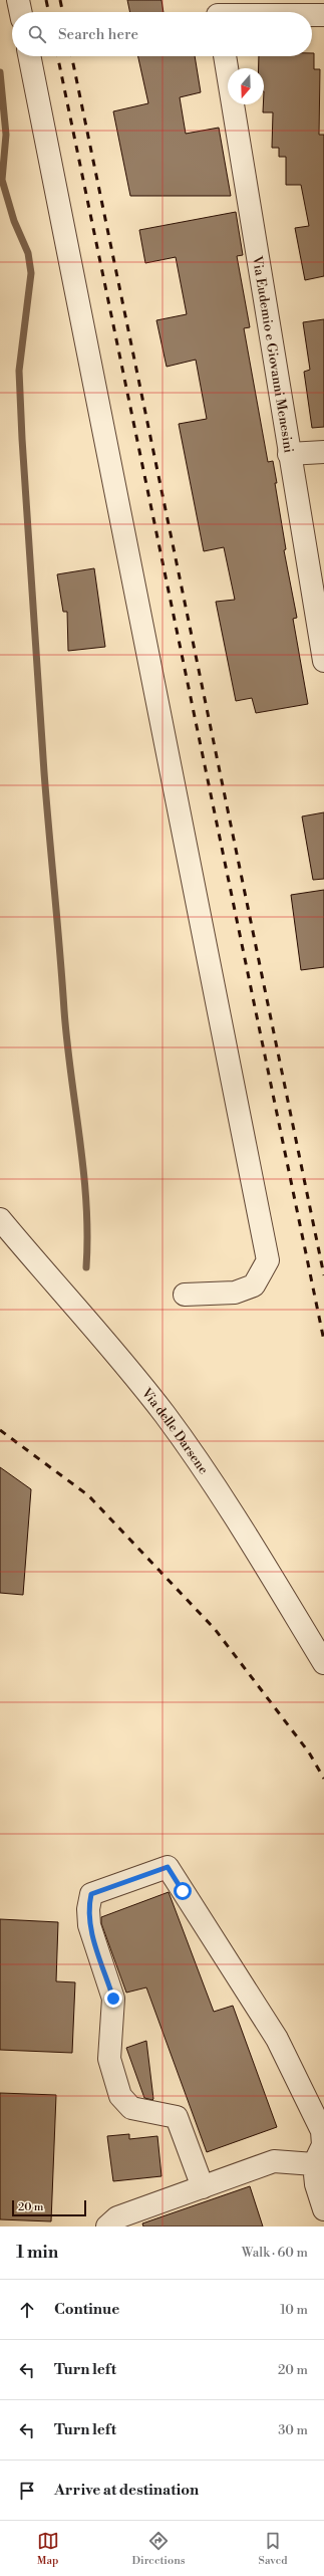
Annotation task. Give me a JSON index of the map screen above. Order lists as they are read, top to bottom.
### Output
{
  "streets": {
    "street": ["Via Eudemio e Giovanni Menesini", "Via delle Darsene"]
  },
  "scale_bar": "20 m",
  "north": "bottom",
  "page": {
    "search": "Search here",
    "scale": "20 m",
    "heading": ["1 min", "Walk · 60 m"],
    "list": [
      ["Continue", "10 m"],
      ["Turn left", "20 m"],
      ["Turn left", "30 m"],
      "Arrive at destination"
    ],
    "nav": ["Map", "Directions", "Saved"]
  }
}
